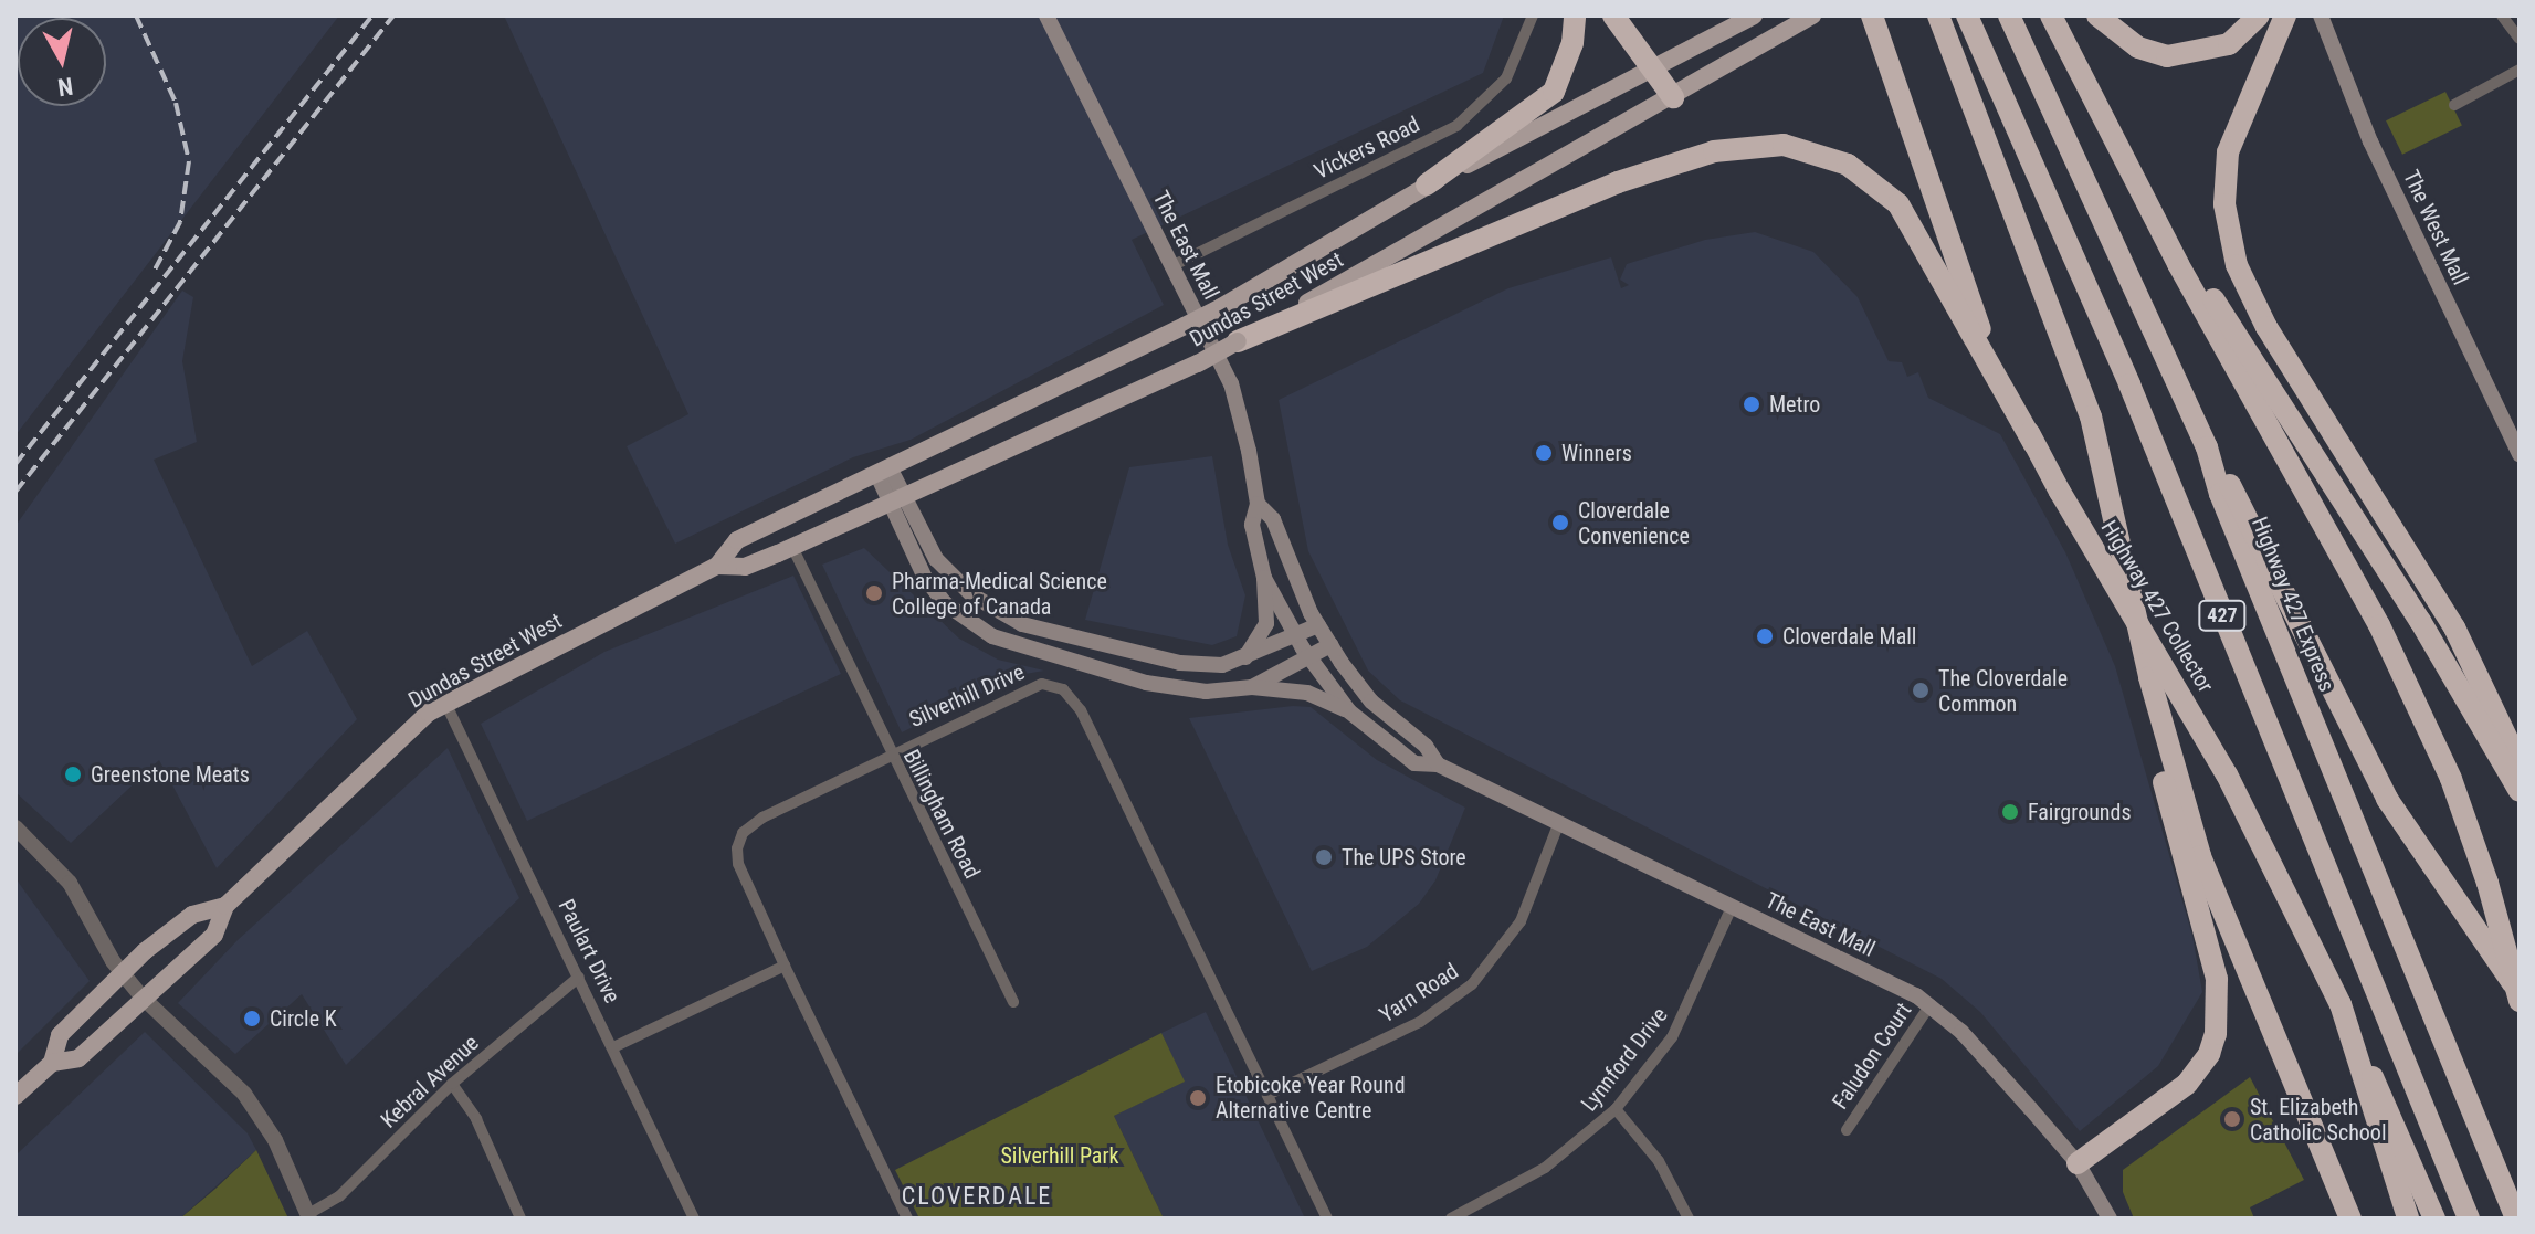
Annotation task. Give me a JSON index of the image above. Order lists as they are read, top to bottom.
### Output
{
  "streets": {
    "highway": ["Highway 427 Express", "Highway 427 Collector", "427"],
    "main road": ["The West Mall", "The East Mall", "Dundas Street West"],
    "street": [
      "Vickers Road",
      "Silverhill Drive",
      "Billingham Road",
      "Paulart Drive",
      "Yarn Road",
      "Faludon Court",
      "Lynnford Drive",
      "Kebral Avenue"
    ]
  },
  "crossings": [
    ["Vickers Road", "The East Mall"],
    ["The East Mall", "Yarn Road"],
    ["The East Mall", "Faludon Court"],
    ["The East Mall", "Lynnford Drive"],
    ["Dundas Street West", "Billingham Road"],
    ["Dundas Street West", "Paulart Drive"],
    ["Silverhill Drive", "Billingham Road"],
    ["Silverhill Drive", "Yarn Road"],
    ["Paulart Drive", "Kebral Avenue"]
  ],
  "districts": ["CLOVERDALE"],
  "parks": ["Silverhill Park"],
  "places": [
    "Metro",
    "Winners",
    "Cloverdale Convenience",
    "Pharma-Medical Science College of Canada",
    "Cloverdale Mall",
    "The Cloverdale Common",
    "Greenstone Meats",
    "Fairgrounds",
    "The UPS Store",
    "Circle K",
    "Etobicoke Year Round Alternative Centre",
    "St. Elizabeth Catholic School"
  ],
  "north": "bottom"
}
